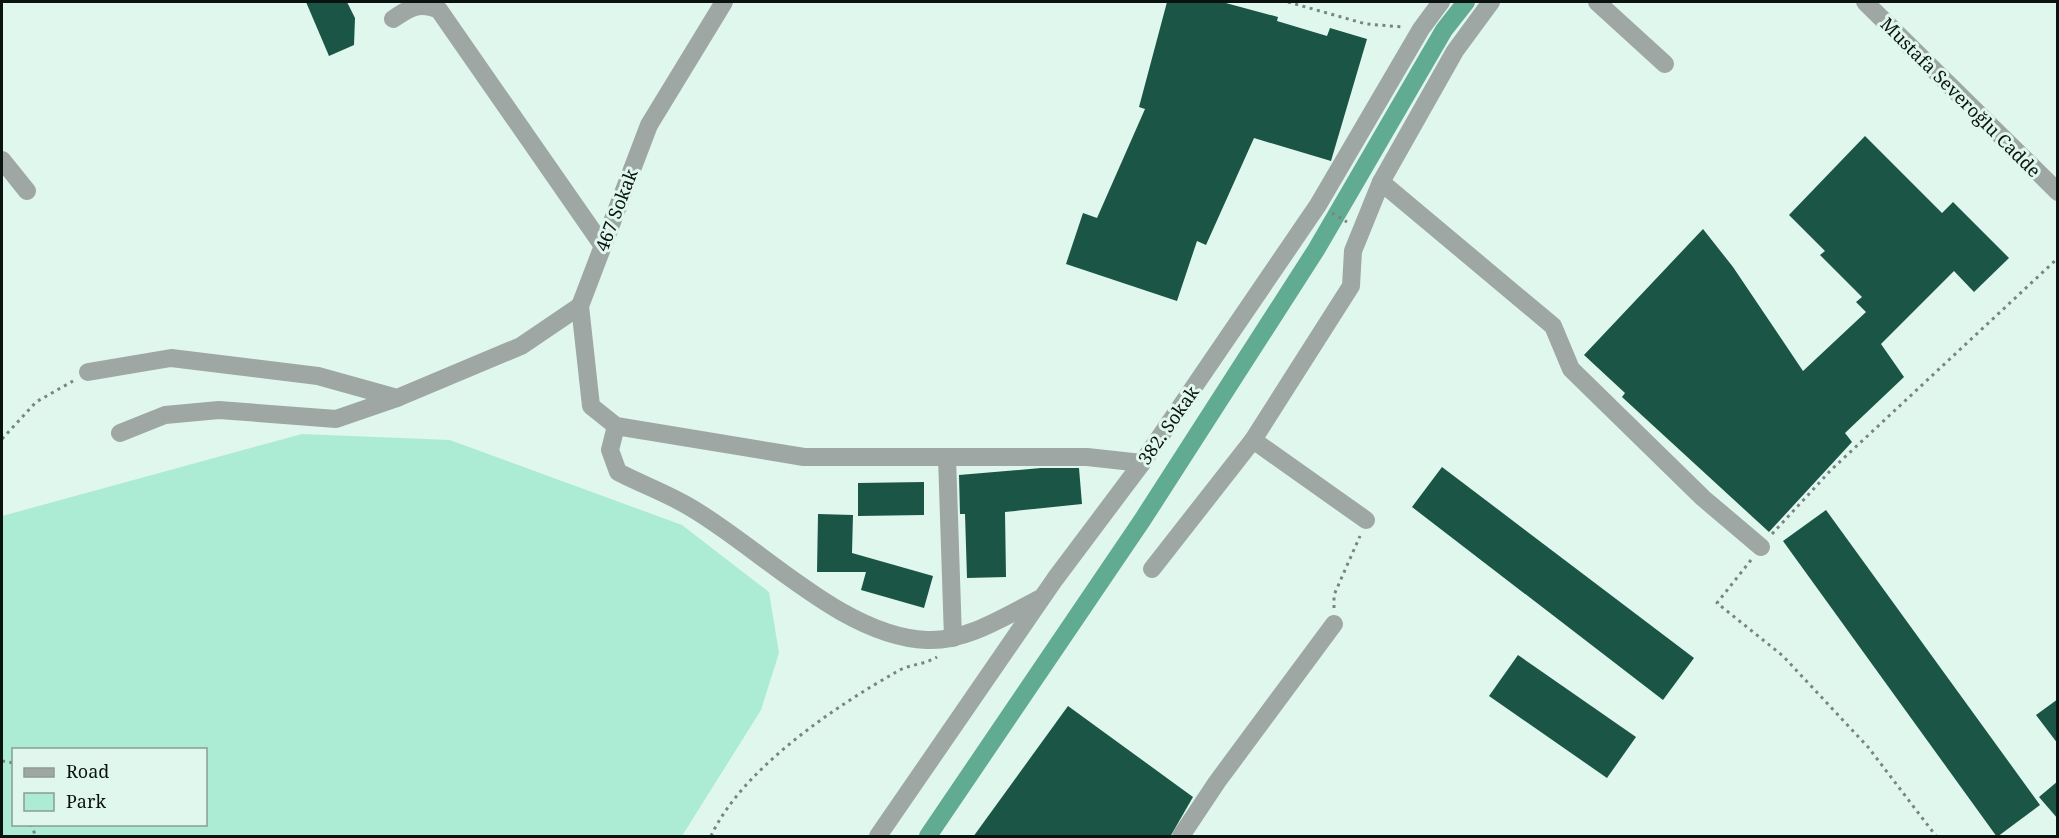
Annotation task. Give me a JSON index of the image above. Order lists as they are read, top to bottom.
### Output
{
  "streets": {
    "street": ["Mustafa Severoğlu Cadde", "467 Sokak", "382. Sokak"]
  },
  "legend": ["Road", "Park"]
}
